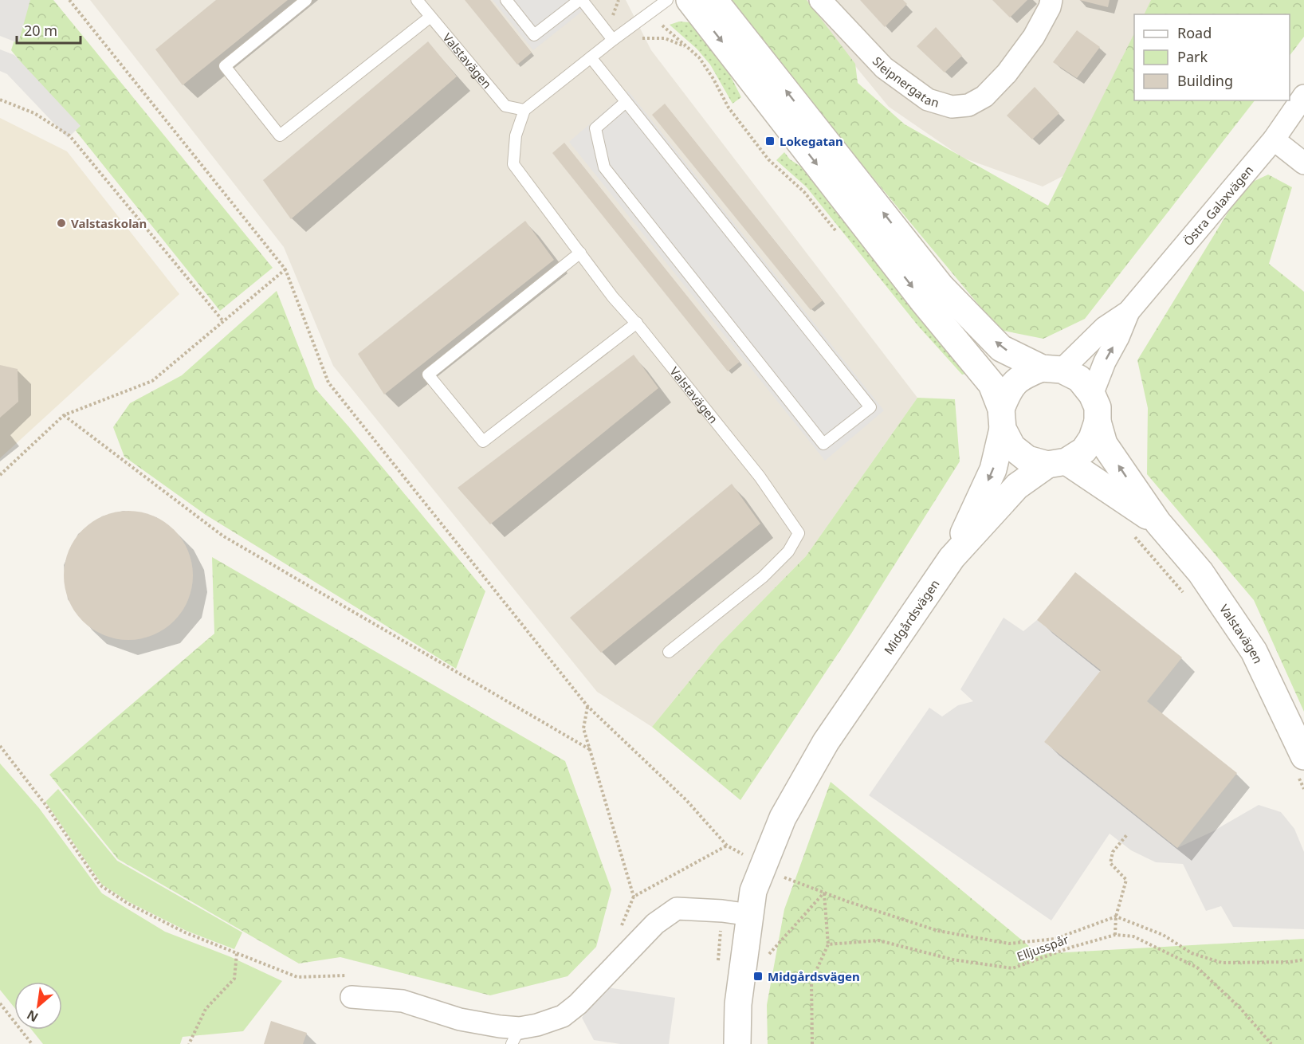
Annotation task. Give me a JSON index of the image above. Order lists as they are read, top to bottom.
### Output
{
  "streets": {
    "street": [
      "Valstavägen",
      "Sleipnergatan",
      "Östra Galaxvägen",
      "Midgårdsvägen"
    ],
    "path": ["Elljusspår"]
  },
  "crossings": [
    ["Valstavägen", "Östra Galaxvägen"],
    ["Valstavägen", "Midgårdsvägen"],
    ["Östra Galaxvägen", "Midgårdsvägen"]
  ],
  "places": {
    "transit": ["Lokegatan", "Midgårdsvägen"],
    "other": ["Valstaskolan"]
  },
  "legend": ["Road", "Park", "Building"],
  "scale_bar": "20 m",
  "north": "bottom left"
}
